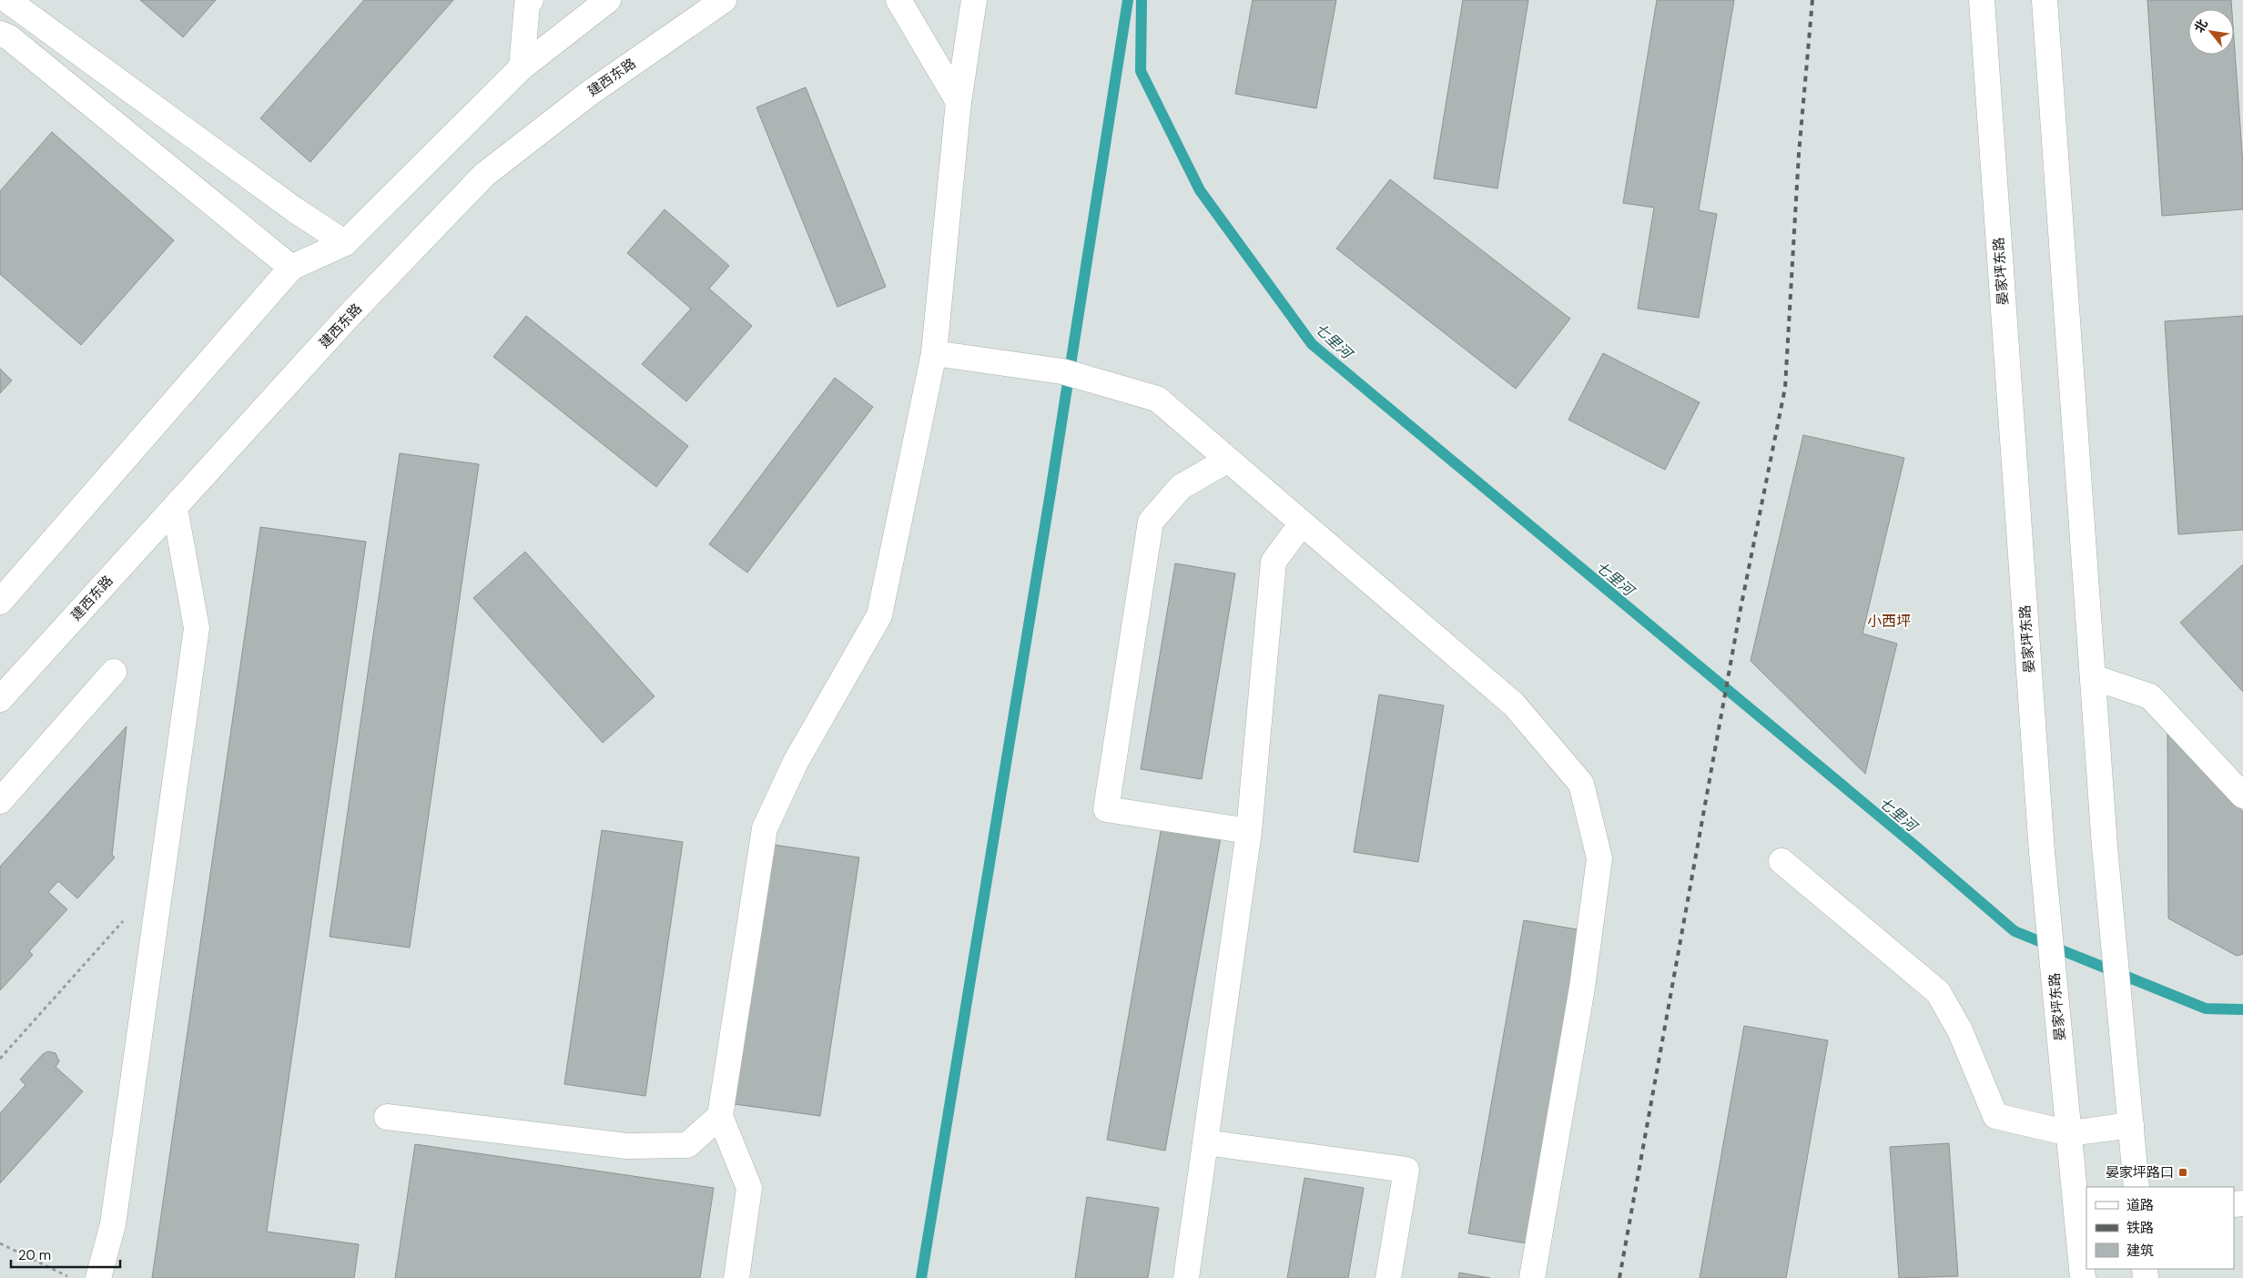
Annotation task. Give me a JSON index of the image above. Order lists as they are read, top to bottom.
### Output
{
  "streets": {
    "main road": ["建西东路", "晏家坪东路"]
  },
  "districts": ["小西坪"],
  "water": ["七里河"],
  "places": {
    "transit": ["晏家坪路口"]
  },
  "legend": ["道路", "铁路", "建筑"],
  "scale_bar": "20 m",
  "north": "top left"
}
